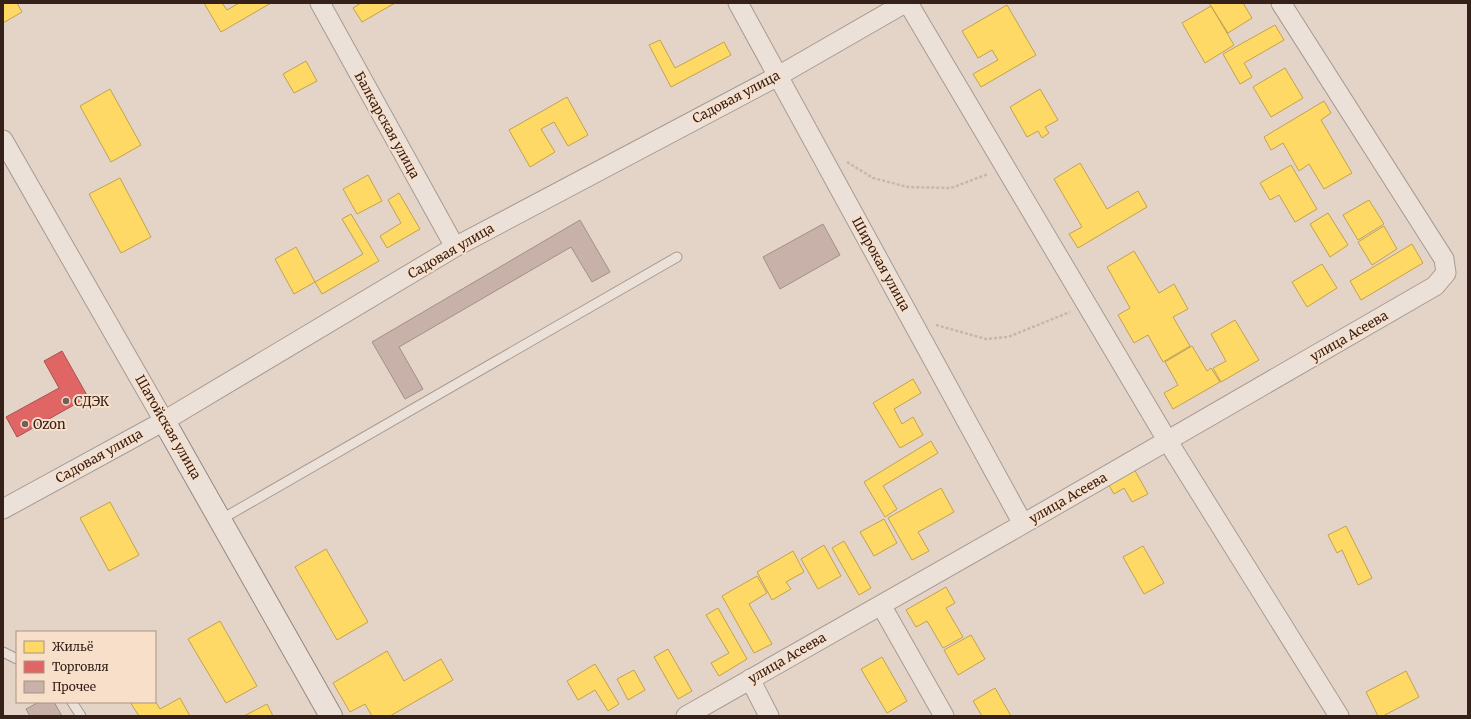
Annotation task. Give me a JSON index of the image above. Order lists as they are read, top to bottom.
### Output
{
  "streets": {
    "street": [
      "Садовая улица",
      "Балкарская улица",
      "Широкая улица",
      "улица Асеева",
      "Шатойская улица"
    ]
  },
  "crossings": [
    ["Садовая улица", "Балкарская улица"],
    ["Садовая улица", "Широкая улица"],
    ["Садовая улица", "Шатойская улица"],
    ["Широкая улица", "улица Асеева"]
  ],
  "places": ["СДЭК", "Ozon"],
  "legend": ["Жильё", "Торговля", "Прочее"]
}
